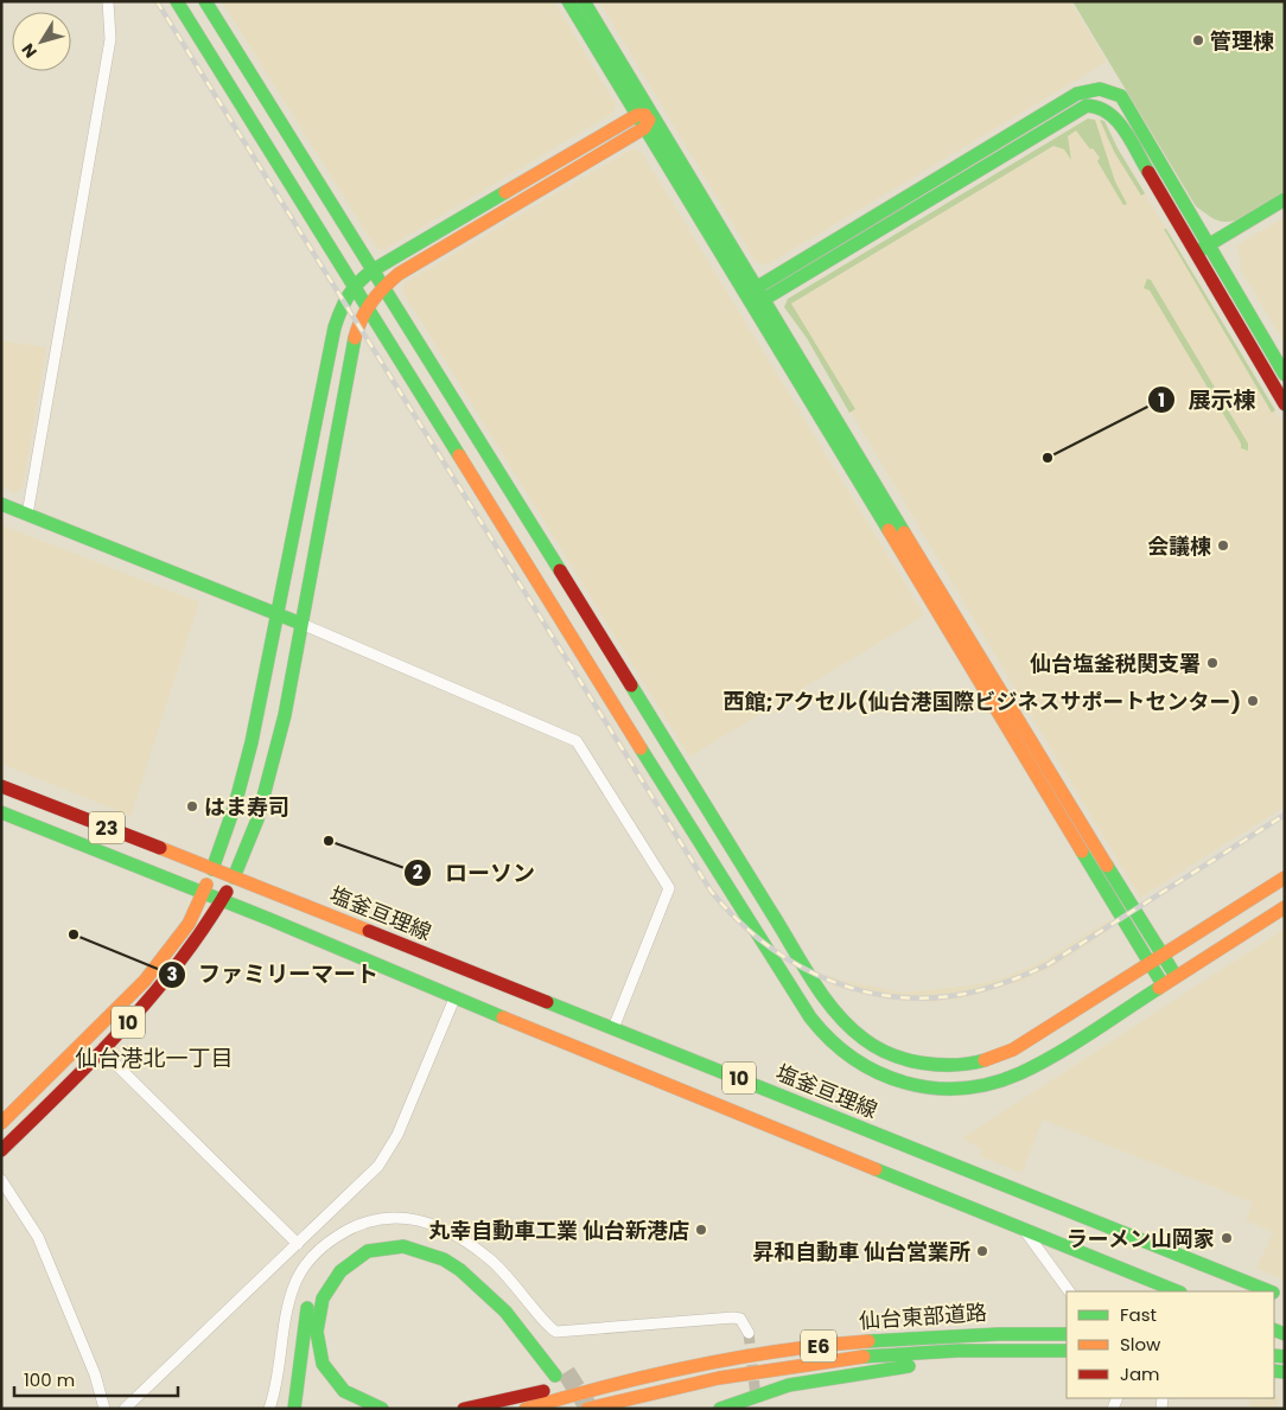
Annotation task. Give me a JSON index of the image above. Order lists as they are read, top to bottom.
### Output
{
  "streets": {
    "main road": [
      "23",
      "塩釜亘理線",
      "10",
      "仙台東部道路",
      "E6"
    ]
  },
  "crossings": [
    ["23", "塩釜亘理線"],
    ["23", "10"],
    ["塩釜亘理線", "10"]
  ],
  "districts": ["仙台港北一丁目"],
  "places": [
    "管理棟",
    "展示棟",
    "会議棟",
    "仙台塩釜税関支署",
    "西館;アクセル(仙台港国際ビジネスサポートセンター)",
    "はま寿司",
    "ローソン",
    "ファミリーマート",
    "丸幸自動車工業 仙台新港店",
    "ラーメン山岡家",
    "昇和自動車 仙台営業所"
  ],
  "legend": ["Fast", "Slow", "Jam"],
  "scale_bar": "100 m",
  "north": "bottom left"
}
